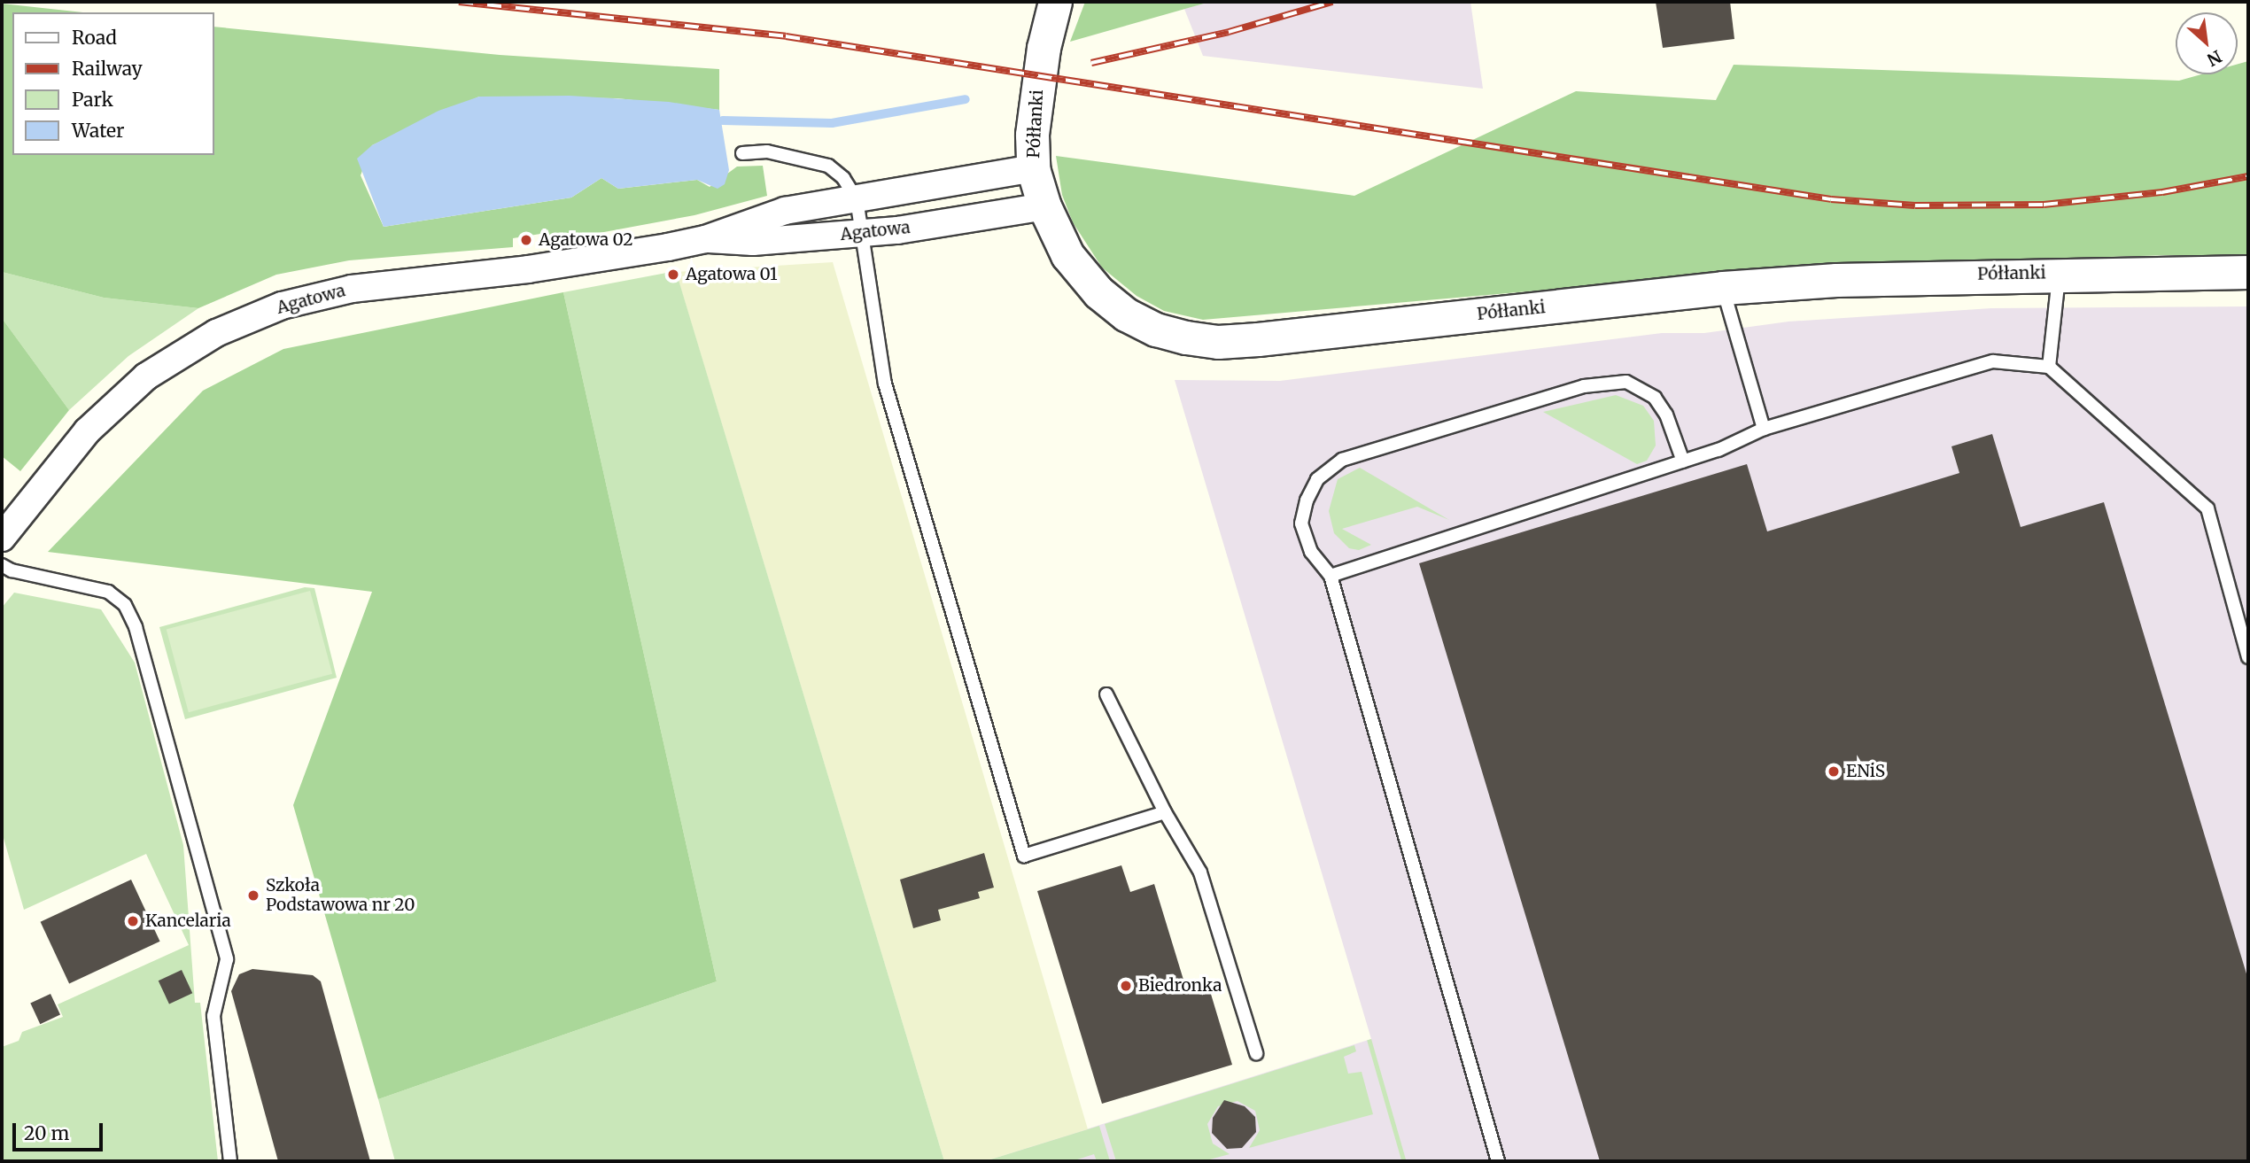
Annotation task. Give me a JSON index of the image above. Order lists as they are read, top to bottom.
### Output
{
  "streets": {
    "street": ["Półłanki", "Agatowa"]
  },
  "crossings": [
    ["Półłanki", "Agatowa"]
  ],
  "places": [
    "Agatowa 02",
    "Agatowa 01",
    "ENiS",
    "Szkoła Podstawowa nr 20",
    "Kancelaria",
    "Biedronka"
  ],
  "legend": [
    "Road",
    "Railway",
    "Park",
    "Water"
  ],
  "scale_bar": "20 m",
  "north": "bottom right"
}
